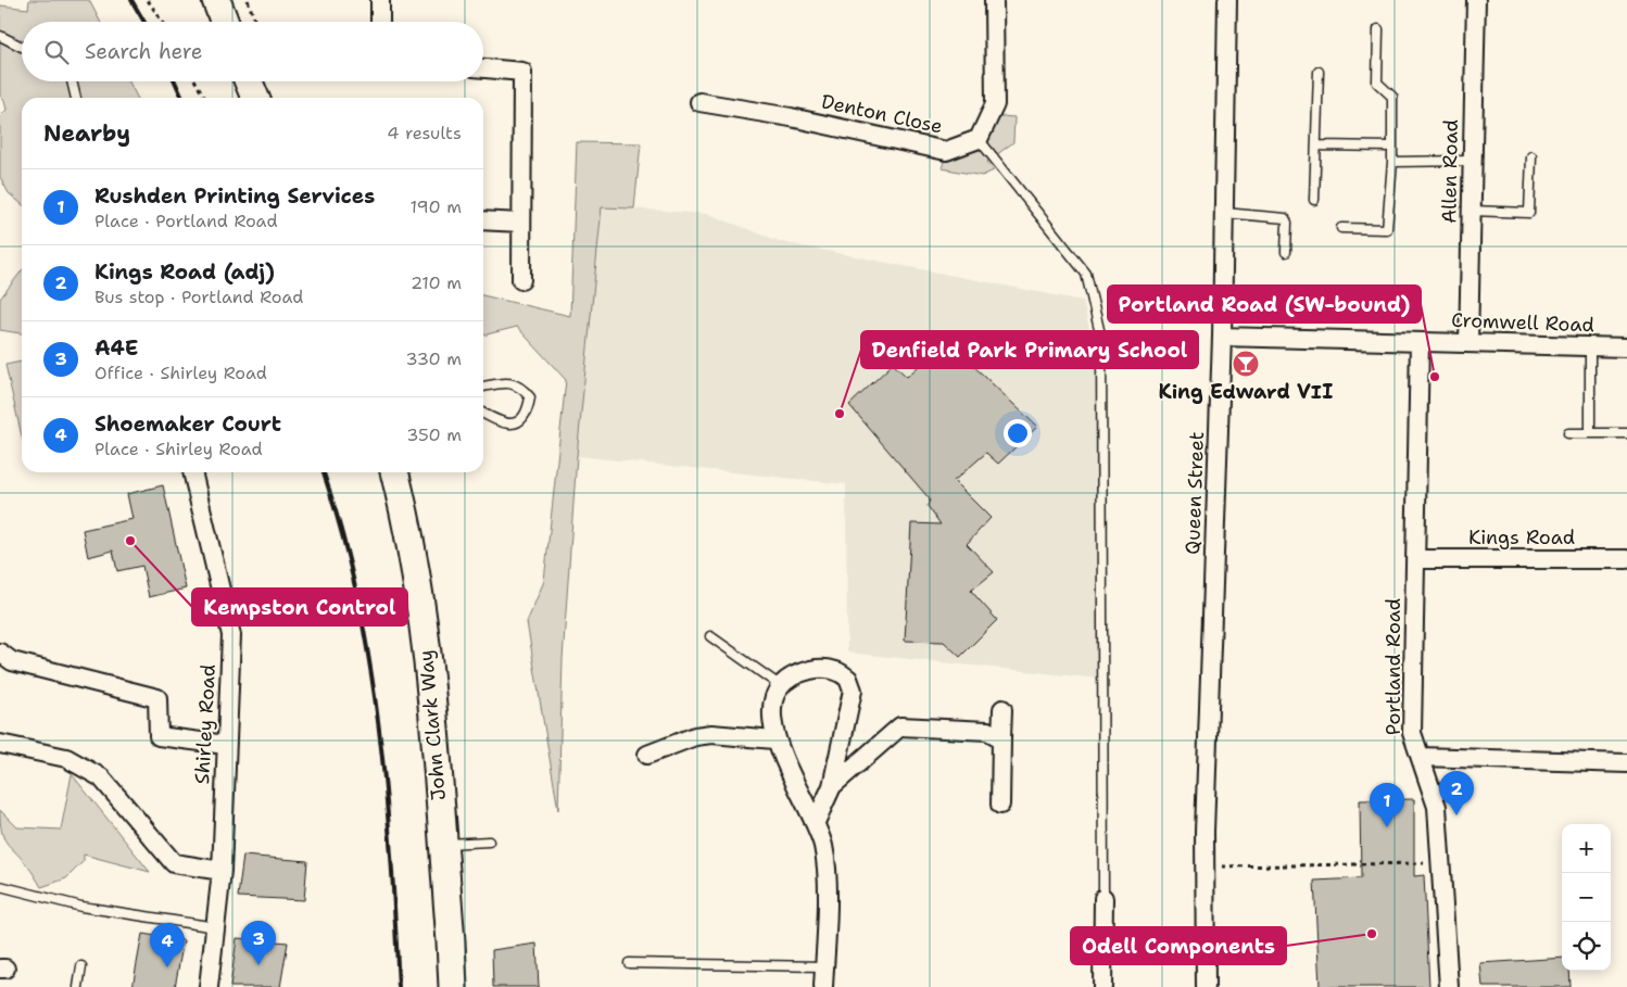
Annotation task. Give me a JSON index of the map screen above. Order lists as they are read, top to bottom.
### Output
{
  "streets": {
    "main road": ["John Clark Way"],
    "street": [
      "Denton Close",
      "Allen Road",
      "Cromwell Road",
      "Queen Street",
      "Kings Road",
      "Portland Road",
      "Shirley Road"
    ]
  },
  "crossings": [
    ["Allen Road", "Cromwell Road"],
    ["Cromwell Road", "Queen Street"],
    ["Cromwell Road", "Portland Road"],
    ["Kings Road", "Portland Road"]
  ],
  "places": {
    "bar": ["King Edward VII"],
    "other": [
      "Portland Road (SW-bound)",
      "Denfield Park Primary School",
      "Kempston Control",
      "Odell Components"
    ]
  },
  "page": {
    "search": "Search here",
    "heading": ["Nearby", "4 results"],
    "list": [
      {
        "mark": "1",
        "name": "Rushden Printing Services",
        "note": "Place · Portland Road",
        "value": "190 m"
      },
      {
        "mark": "2",
        "name": "Kings Road (adj)",
        "note": "Bus stop · Portland Road",
        "value": "210 m"
      },
      {
        "mark": "3",
        "name": "A4E",
        "note": "Office · Shirley Road",
        "value": "330 m"
      },
      {
        "mark": "4",
        "name": "Shoemaker Court",
        "note": "Place · Shirley Road",
        "value": "350 m"
      }
    ],
    "pins": [
      "2",
      "1",
      "3",
      "4"
    ],
    "map_buttons": ["+", "−"]
  }
}
